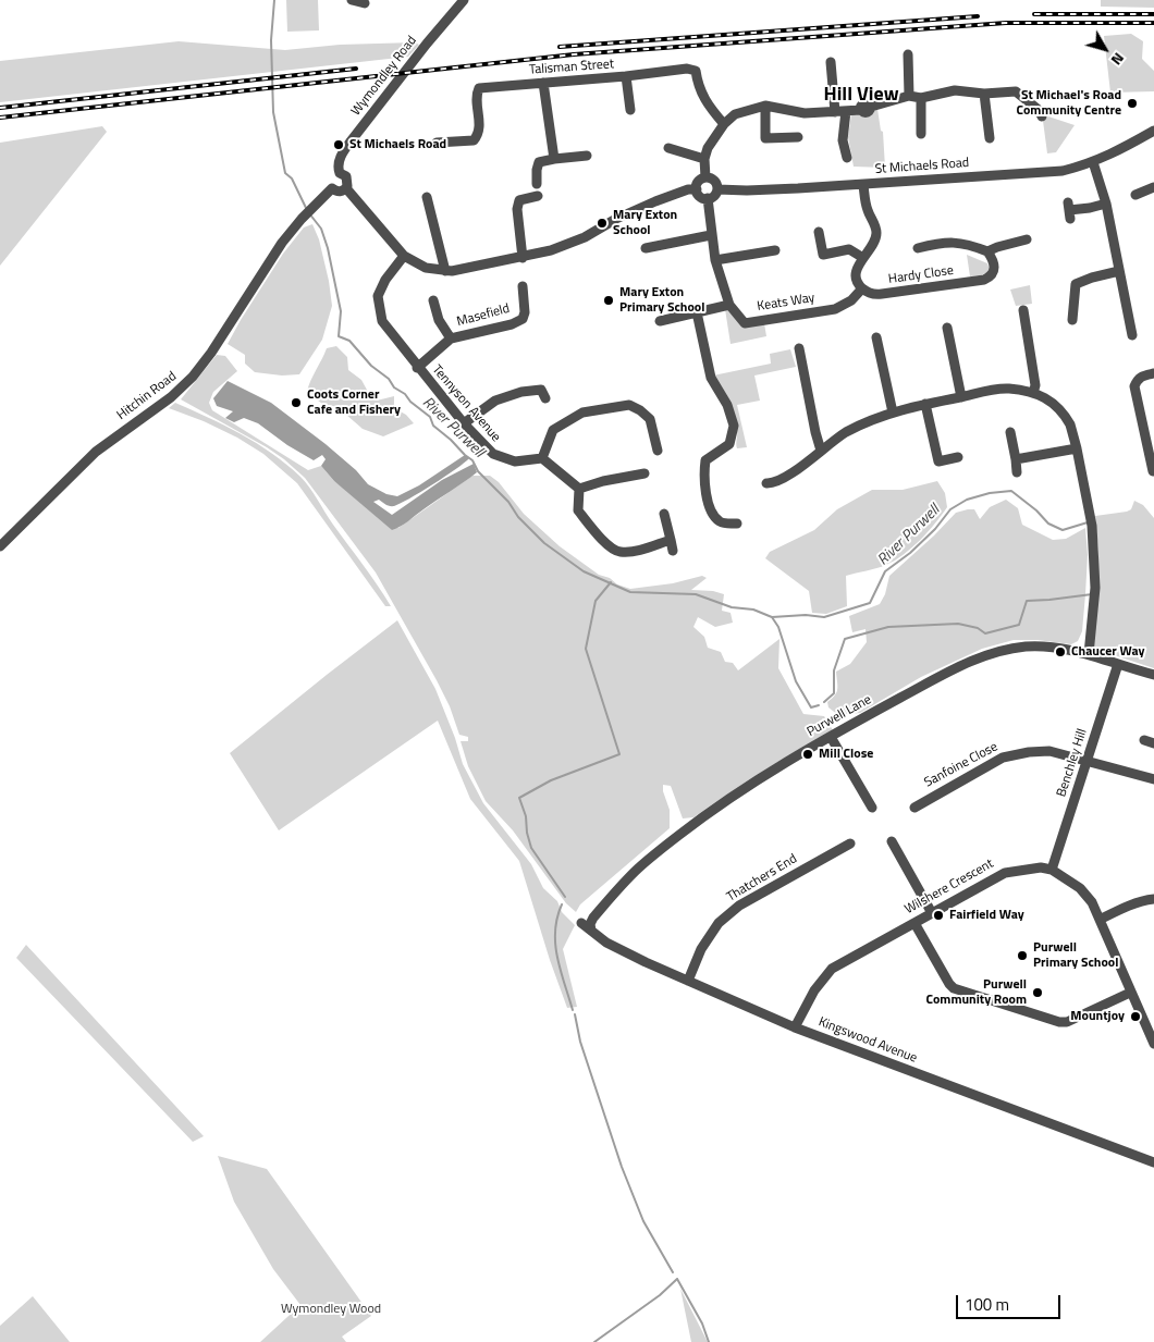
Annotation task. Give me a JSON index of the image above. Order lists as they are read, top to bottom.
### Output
{
  "streets": {
    "street": [
      "Talisman Street",
      "Wymondley Road",
      "St Michaels Road",
      "Hardy Close",
      "Keats Way",
      "Masefield",
      "Hitchin Road",
      "Tennyson Avenue",
      "Purwell Lane",
      "Benchley Hill",
      "Sanfoine Close",
      "Thatchers End",
      "Wilshere Crescent",
      "Kingswood Avenue"
    ]
  },
  "crossings": [
    ["Wymondley Road", "Hitchin Road"],
    ["St Michaels Road", "Keats Way"],
    ["Hardy Close", "Keats Way"],
    ["Masefield", "Tennyson Avenue"],
    ["Purwell Lane", "Benchley Hill"],
    ["Purwell Lane", "Kingswood Avenue"],
    ["Benchley Hill", "Sanfoine Close"],
    ["Benchley Hill", "Wilshere Crescent"],
    ["Thatchers End", "Kingswood Avenue"],
    ["Wilshere Crescent", "Kingswood Avenue"]
  ],
  "districts": ["Hill View"],
  "water": ["River Purwell"],
  "parks": ["Wymondley Wood"],
  "places": [
    "St Michael's Road Community Centre",
    "St Michaels Road",
    "Mary Exton School",
    "Mary Exton Primary School",
    "Coots Corner Cafe and Fishery",
    "Chaucer Way",
    "Mill Close",
    "Fairfield Way",
    "Purwell Primary School",
    "Purwell Community Room",
    "Mountjoy"
  ],
  "scale_bar": "100 m",
  "north": "bottom right"
}
